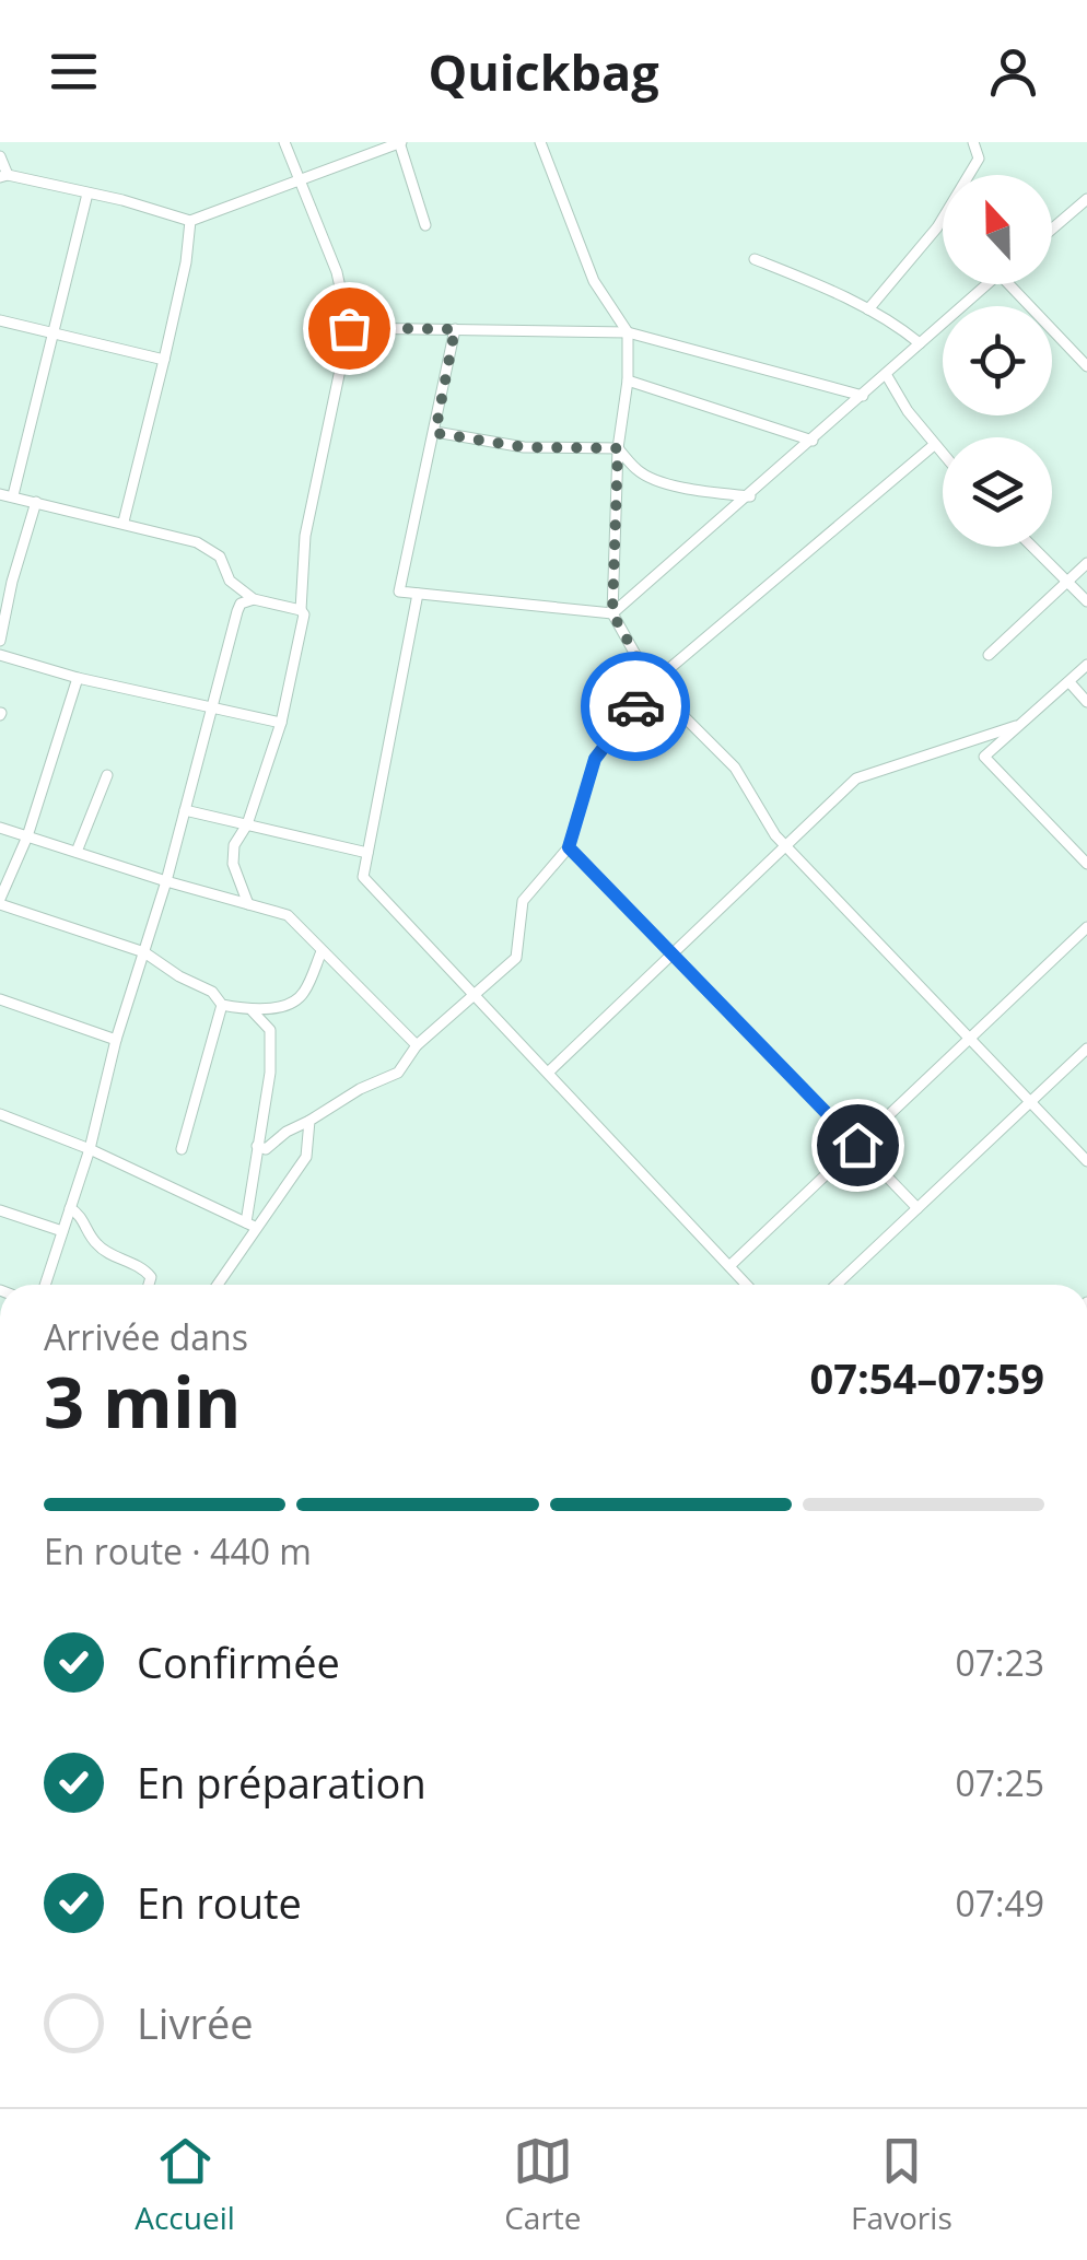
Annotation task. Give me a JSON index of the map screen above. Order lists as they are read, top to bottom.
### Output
{
  "north": "top",
  "page": {
    "header": "Quickbag",
    "heading": ["3 min", "Arrivée dans", "07:54–07:59"],
    "bar": "En route · 440 m",
    "list": [
      ["Confirmée", "07:23"],
      ["En préparation", "07:25"],
      ["En route", "07:49"],
      "Livrée"
    ],
    "tabs": ["Accueil", "Carte", "Favoris"]
  }
}
